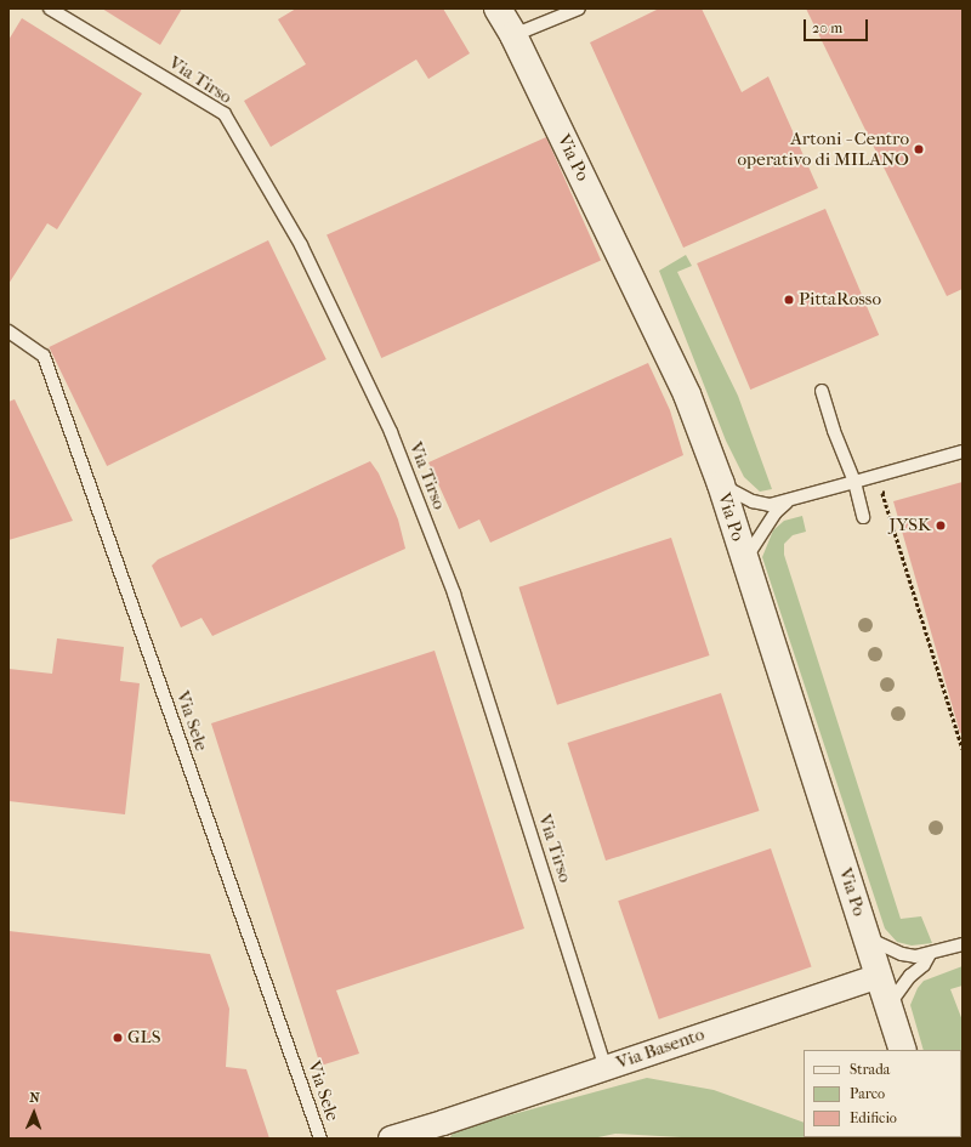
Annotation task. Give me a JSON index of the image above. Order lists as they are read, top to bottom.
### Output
{
  "streets": {
    "street": ["Via Po", "Via Basento"],
    "lane": ["Via Tirso", "Via Sele"]
  },
  "crossings": [
    ["Via Tirso", "Via Basento"],
    ["Via Po", "Via Basento"]
  ],
  "places": [
    "Artoni - Centro operativo di MILANO",
    "PittaRosso",
    "JYSK",
    "GLS"
  ],
  "legend": ["Strada", "Parco", "Edificio"],
  "scale_bar": "20 m",
  "north": "top"
}
